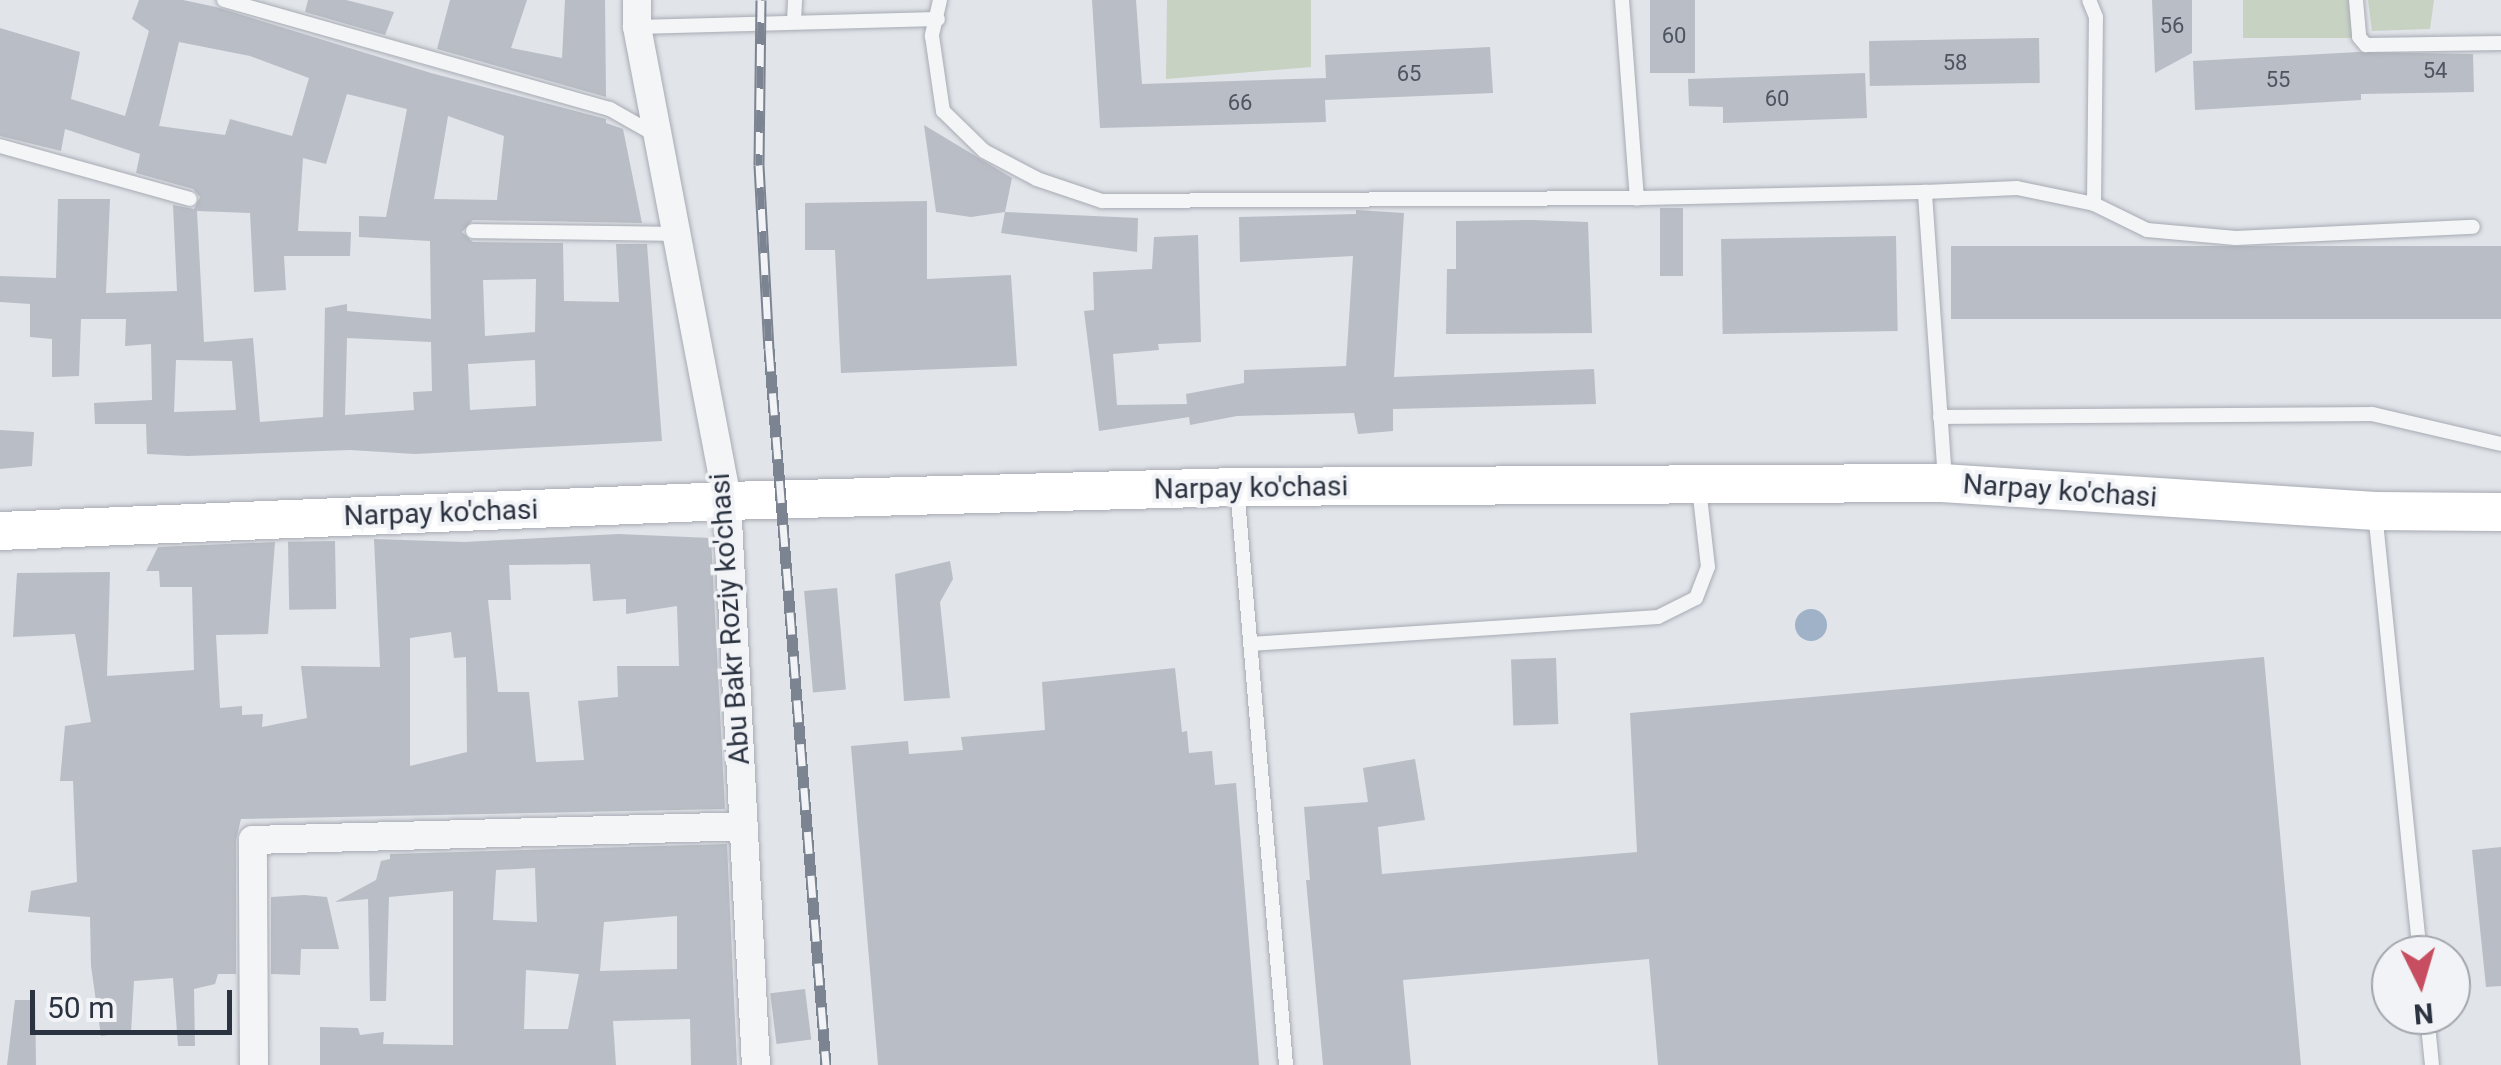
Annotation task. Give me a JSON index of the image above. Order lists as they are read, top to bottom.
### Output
{
  "streets": {
    "main road": ["Narpay ko'chasi"],
    "street": ["Abu Bakr Roziy ko'chasi"]
  },
  "crossings": [
    ["Narpay ko'chasi", "Abu Bakr Roziy ko'chasi"]
  ],
  "house_numbers": [
    "56",
    "60",
    "58",
    "54",
    "65",
    "55",
    "60",
    "66"
  ],
  "scale_bar": "50 m",
  "north": "bottom"
}
